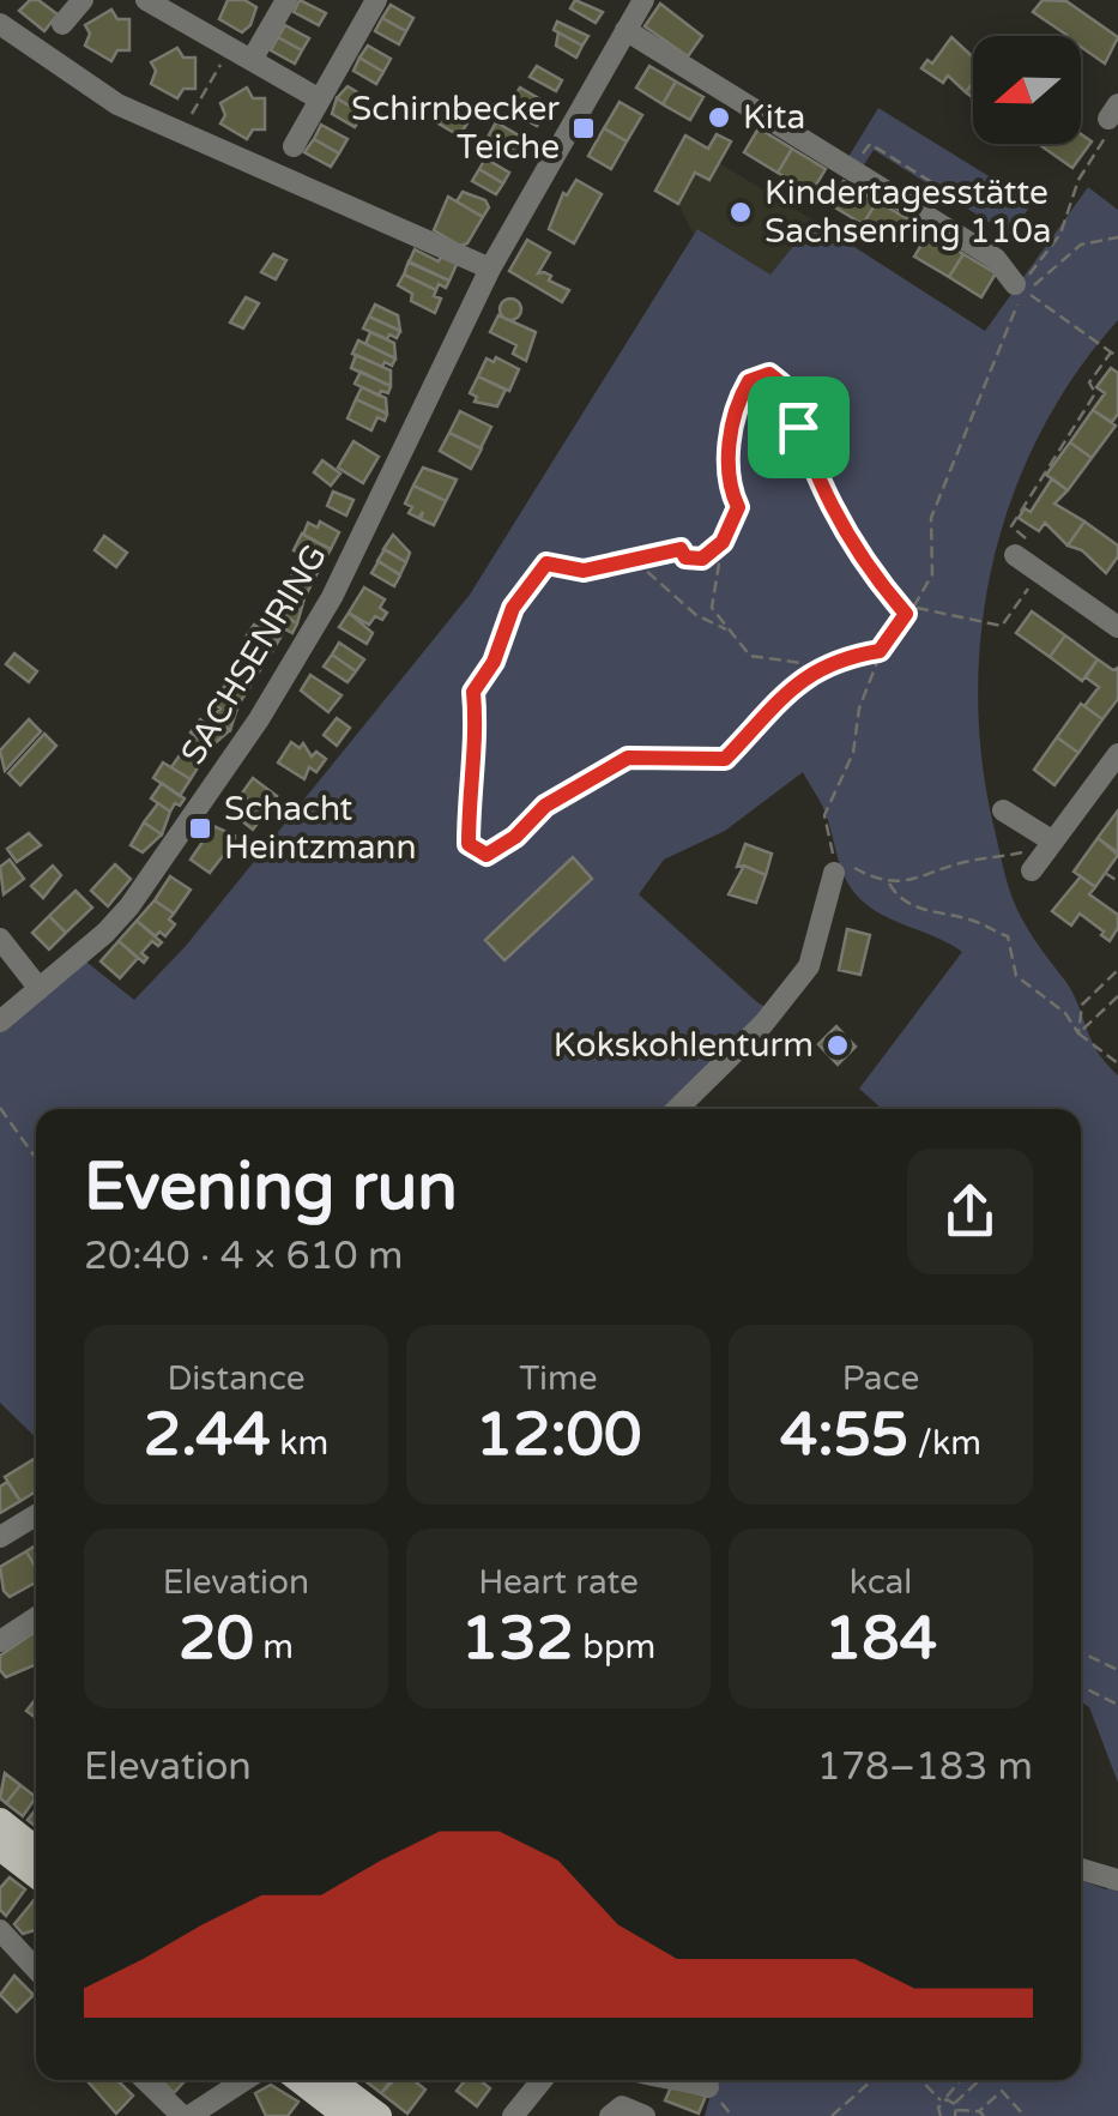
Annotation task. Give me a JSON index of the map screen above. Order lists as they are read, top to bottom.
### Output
{
  "streets": {
    "street": ["SACHSENRING"]
  },
  "places": {
    "other": ["Kita", "Kindertagesstätte Sachsenring 110a", "Kokskohlenturm"],
    "transit": ["Schirnbecker Teiche", "Schacht Heintzmann"]
  },
  "north": "left",
  "page": {
    "heading": ["Evening run", "20:40 · 4 × 610 m"],
    "stats": [
      ["Distance", "2.44 km"],
      ["Time", "12:00"],
      ["Pace", "4:55 /km"],
      ["Elevation", "20 m"],
      ["Heart rate", "132 bpm"],
      ["kcal", "184"]
    ],
    "chart": ["Elevation", "178–183 m"]
  }
}
